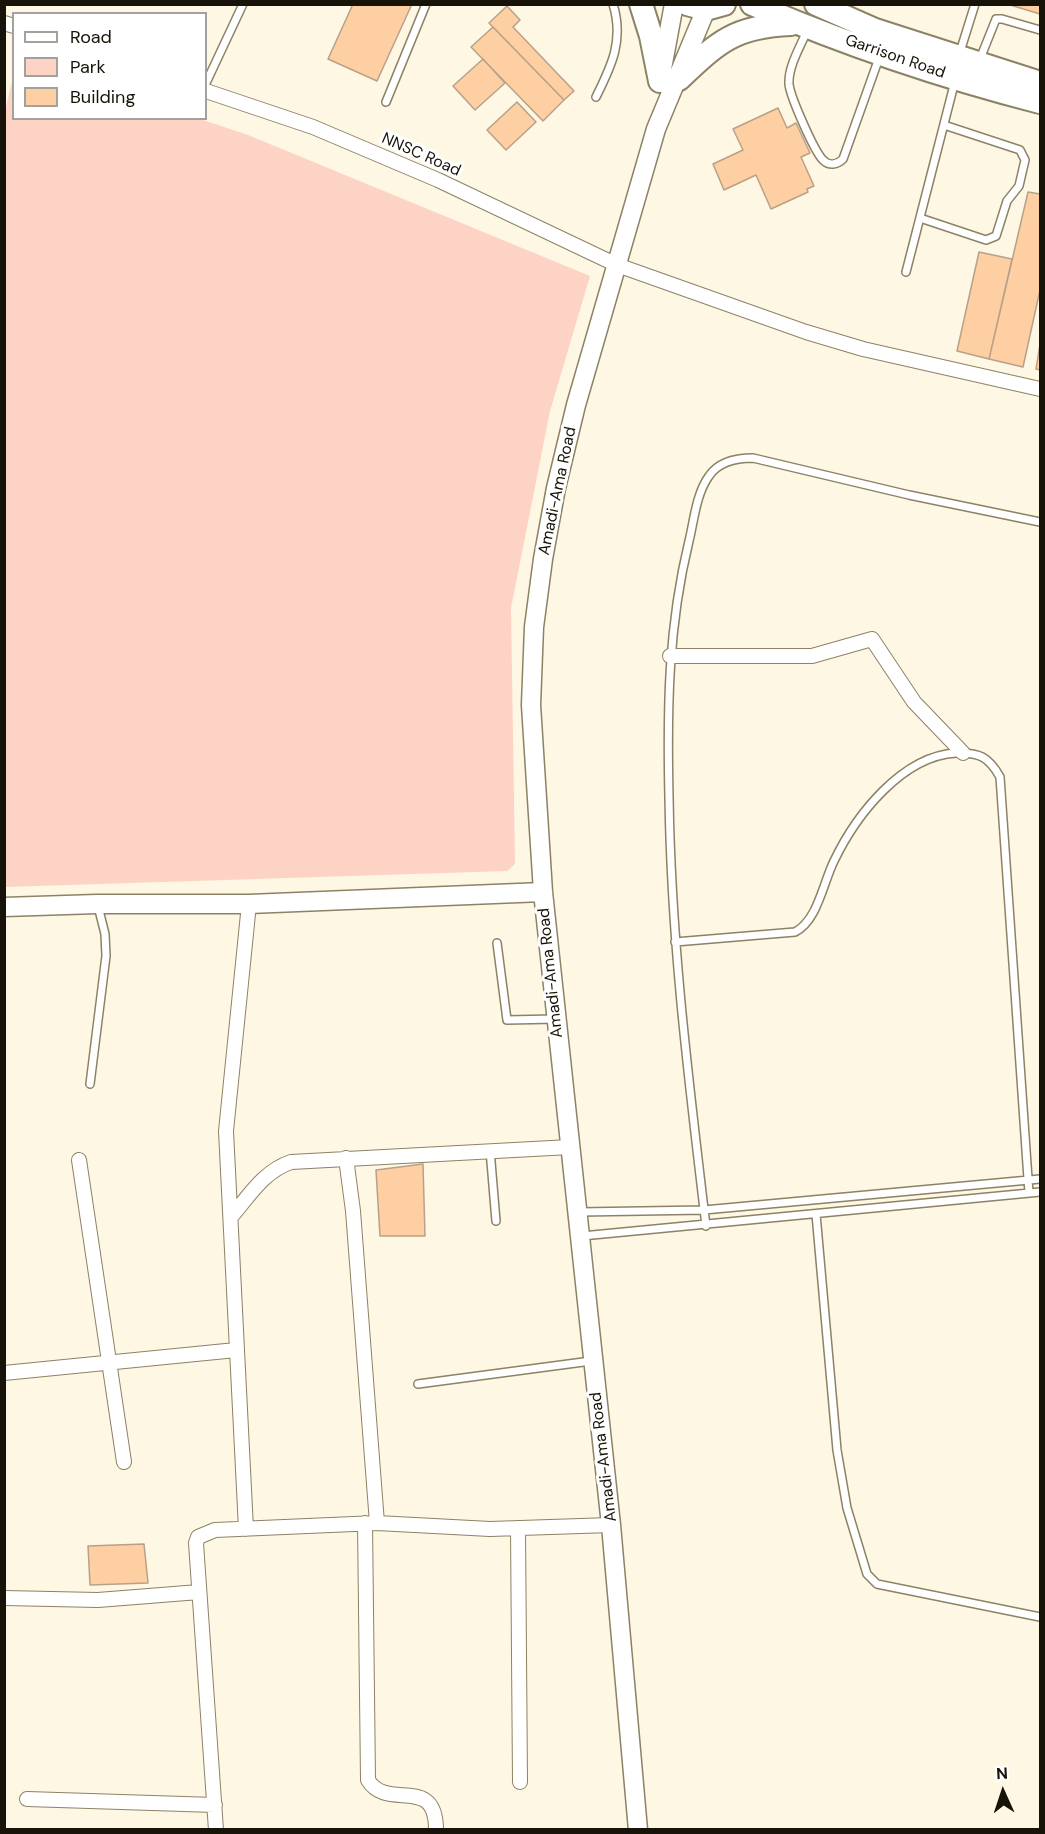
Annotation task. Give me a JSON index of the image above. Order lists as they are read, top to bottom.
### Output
{
  "streets": {
    "main road": ["Garrison Road"],
    "street": ["NNSC Road", "Amadi-Ama Road"]
  },
  "crossings": [
    ["NNSC Road", "Amadi-Ama Road"]
  ],
  "legend": ["Road", "Park", "Building"],
  "north": "top"
}
